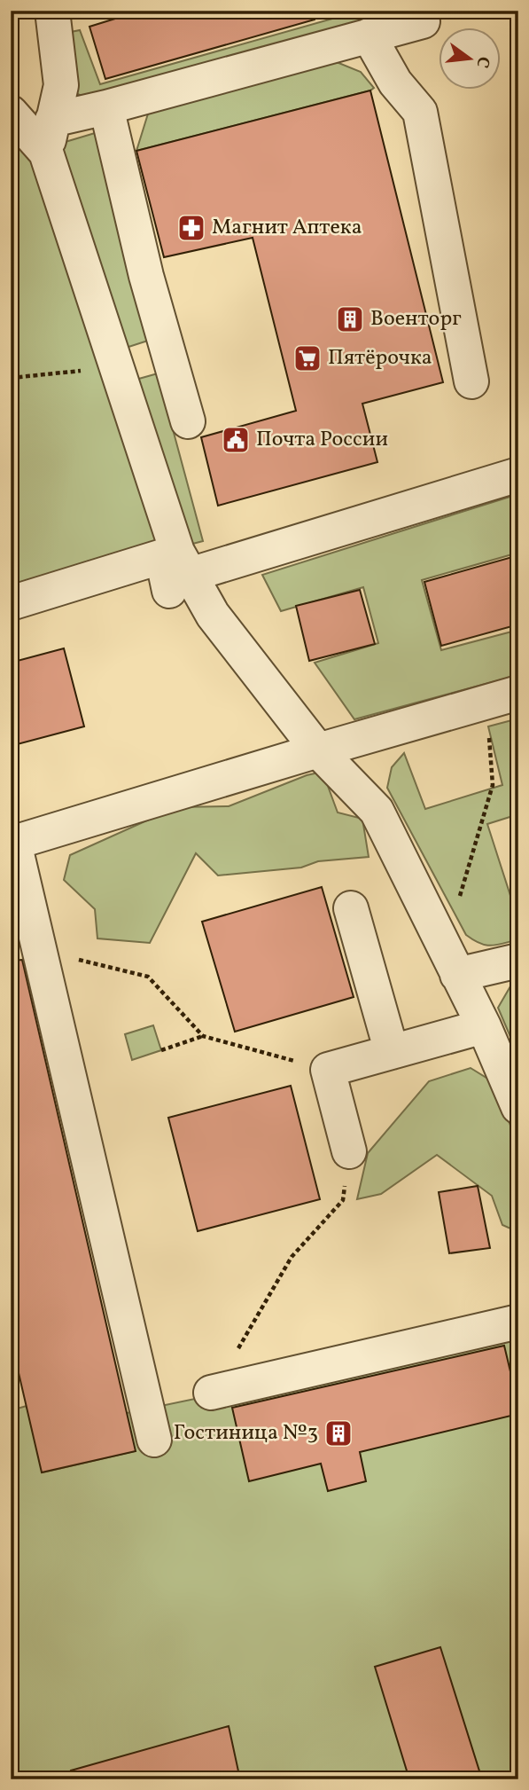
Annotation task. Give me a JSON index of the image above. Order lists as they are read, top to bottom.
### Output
{
  "places": {
    "pharmacy": ["Магнит Аптека"],
    "building": ["Военторг", "Гостиница №3"],
    "supermarket": ["Пятёрочка"],
    "public building": ["Почта России"]
  },
  "north": "right"
}
